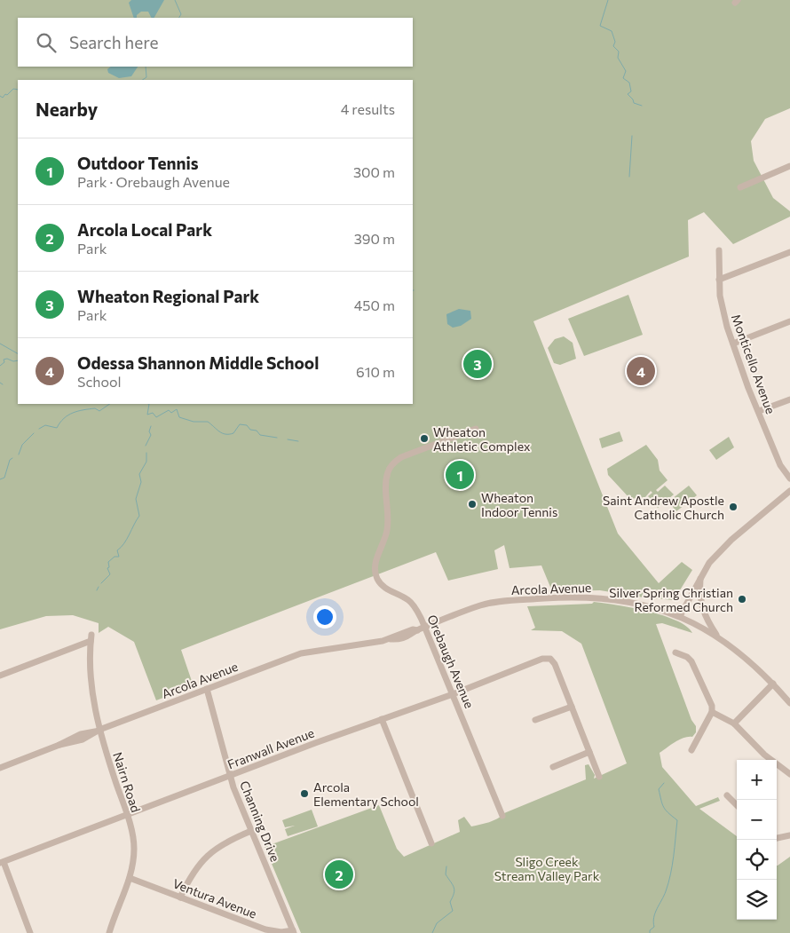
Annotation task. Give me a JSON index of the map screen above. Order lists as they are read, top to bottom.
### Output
{
  "streets": {
    "street": [
      "Monticello Avenue",
      "Arcola Avenue",
      "Orebaugh Avenue",
      "Franwall Avenue",
      "Nairn Road",
      "Channing Drive",
      "Ventura Avenue"
    ]
  },
  "crossings": [
    ["Arcola Avenue", "Orebaugh Avenue"],
    ["Arcola Avenue", "Nairn Road"],
    ["Arcola Avenue", "Channing Drive"],
    ["Orebaugh Avenue", "Franwall Avenue"],
    ["Franwall Avenue", "Nairn Road"],
    ["Franwall Avenue", "Channing Drive"],
    ["Nairn Road", "Ventura Avenue"],
    ["Channing Drive", "Ventura Avenue"]
  ],
  "parks": ["Sligo Creek Stream Valley Park"],
  "places": [
    "Wheaton Athletic Complex",
    "Wheaton Indoor Tennis",
    "Saint Andrew Apostle Catholic Church",
    "Silver Spring Christian Reformed Church",
    "Arcola Elementary School"
  ],
  "page": {
    "search": "Search here",
    "heading": ["Nearby", "4 results"],
    "list": [
      {
        "mark": "1",
        "name": "Outdoor Tennis",
        "note": "Park · Orebaugh Avenue",
        "value": "300 m"
      },
      {
        "mark": "2",
        "name": "Arcola Local Park",
        "note": "Park",
        "value": "390 m"
      },
      {
        "mark": "3",
        "name": "Wheaton Regional Park",
        "note": "Park",
        "value": "450 m"
      },
      {
        "mark": "4",
        "name": "Odessa Shannon Middle School",
        "note": "School",
        "value": "610 m"
      }
    ],
    "pins": [
      "3",
      "4",
      "1",
      "2"
    ],
    "map_buttons": ["+", "−"]
  }
}
